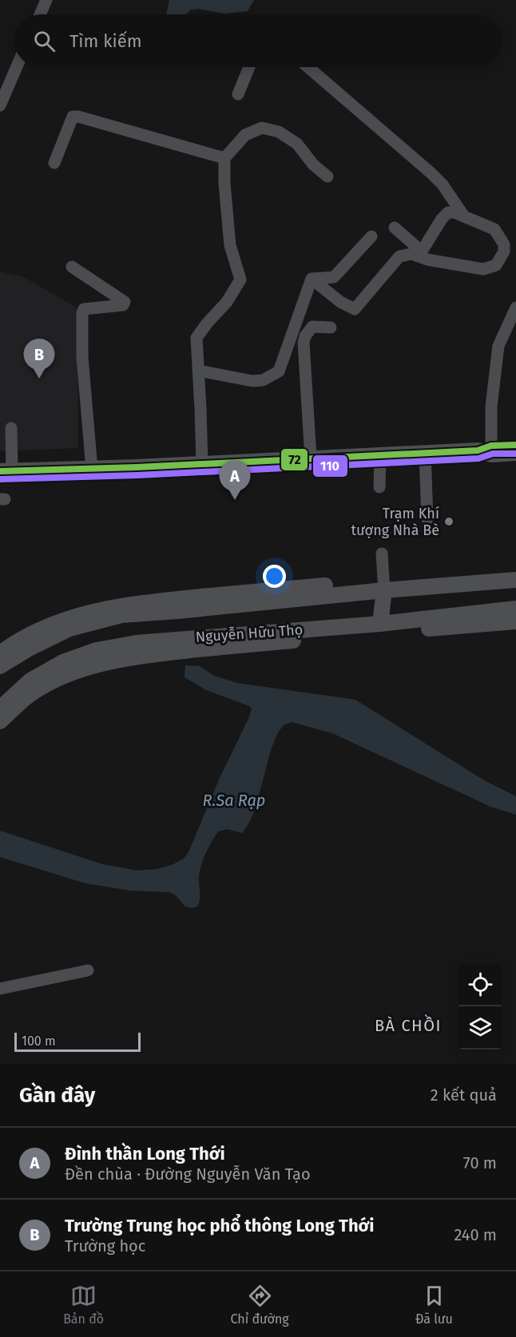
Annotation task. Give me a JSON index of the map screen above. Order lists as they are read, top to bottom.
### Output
{
  "streets": {
    "main road": ["Nguyễn Hữu Thọ"]
  },
  "districts": ["BÀ CHỒI"],
  "water": ["R.Sa Rạp"],
  "places": ["Trạm Khí tượng Nhà Bè"],
  "lines": ["transit line 72", "transit line 110"],
  "scale_bar": "100 m",
  "page": {
    "search": "Tìm kiếm",
    "pins": ["B", "A"],
    "scale": "100 m",
    "heading": ["Gần đây", "2 kết quả"],
    "list": [
      {
        "mark": "A",
        "name": "Đình thần Long Thới",
        "note": "Đền chùa · Đường Nguyễn Văn Tạo",
        "value": "70 m"
      },
      {
        "mark": "B",
        "name": "Trường Trung học phổ thông Long Thới",
        "note": "Trường học",
        "value": "240 m"
      }
    ],
    "nav": ["Bản đồ", "Chỉ đường", "Đã lưu"]
  }
}
